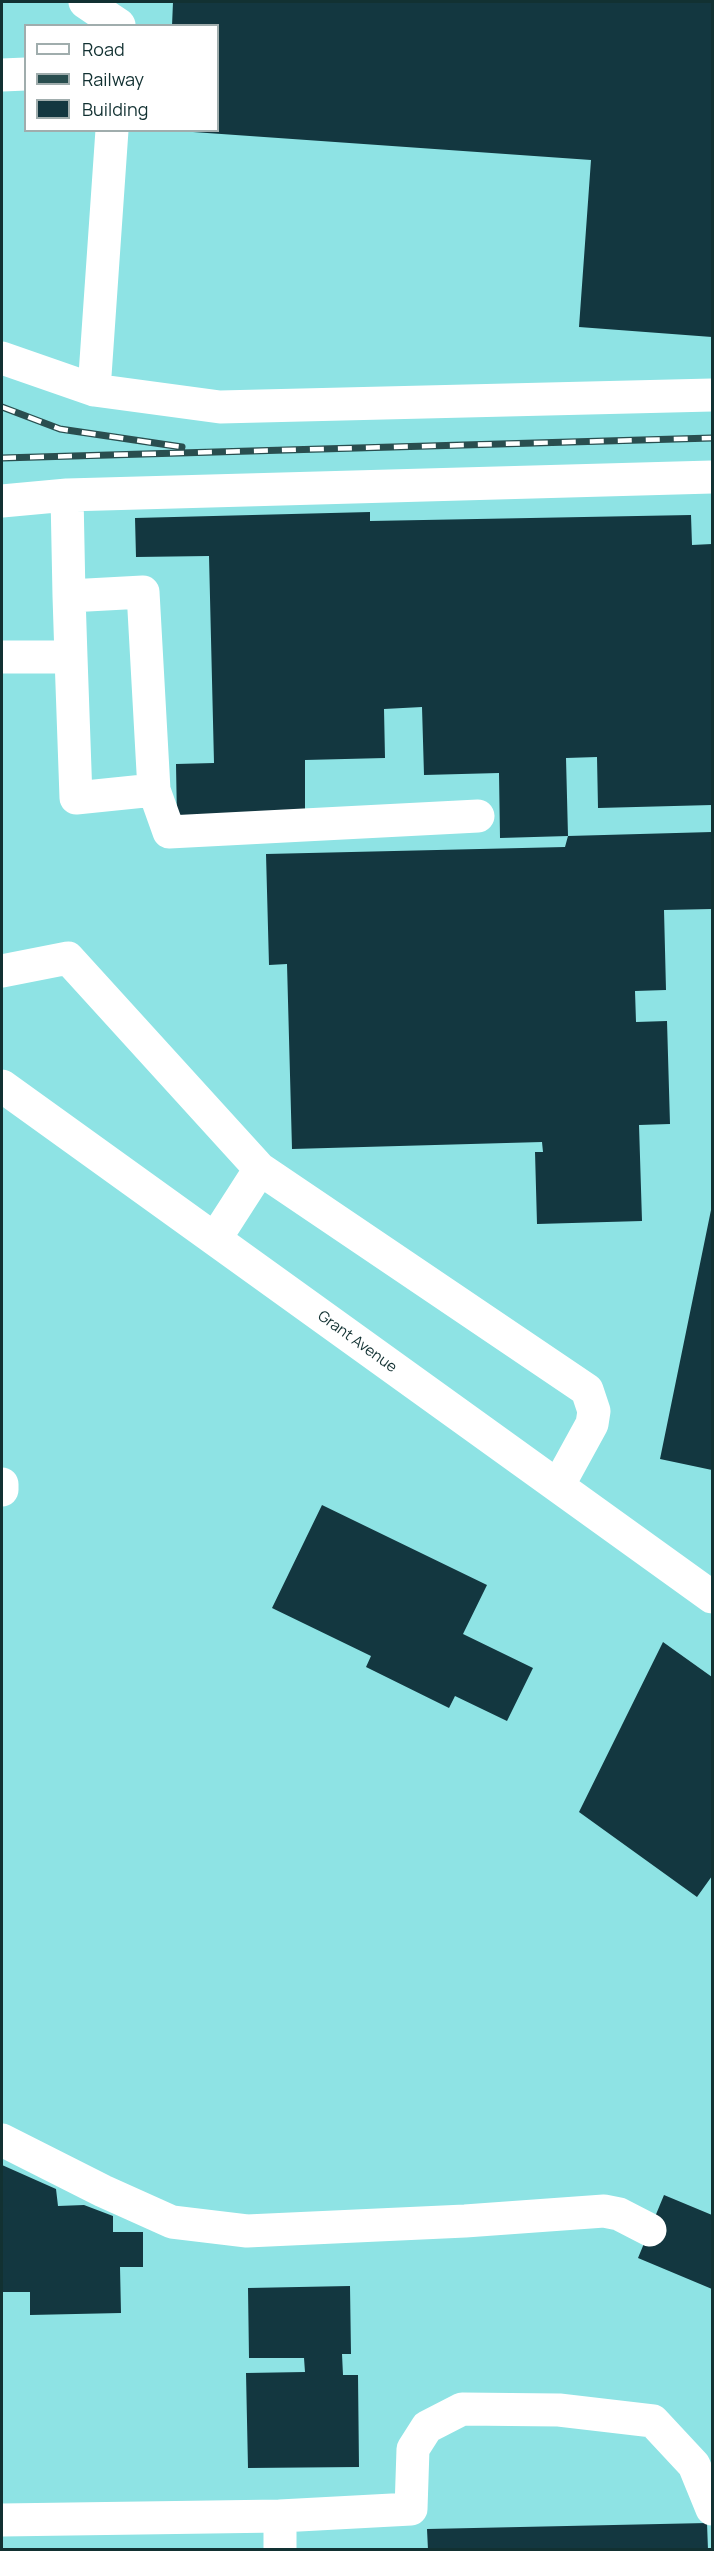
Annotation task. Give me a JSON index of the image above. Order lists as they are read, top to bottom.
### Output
{
  "streets": {
    "street": ["Grant Avenue"]
  },
  "legend": ["Road", "Railway", "Building"]
}
